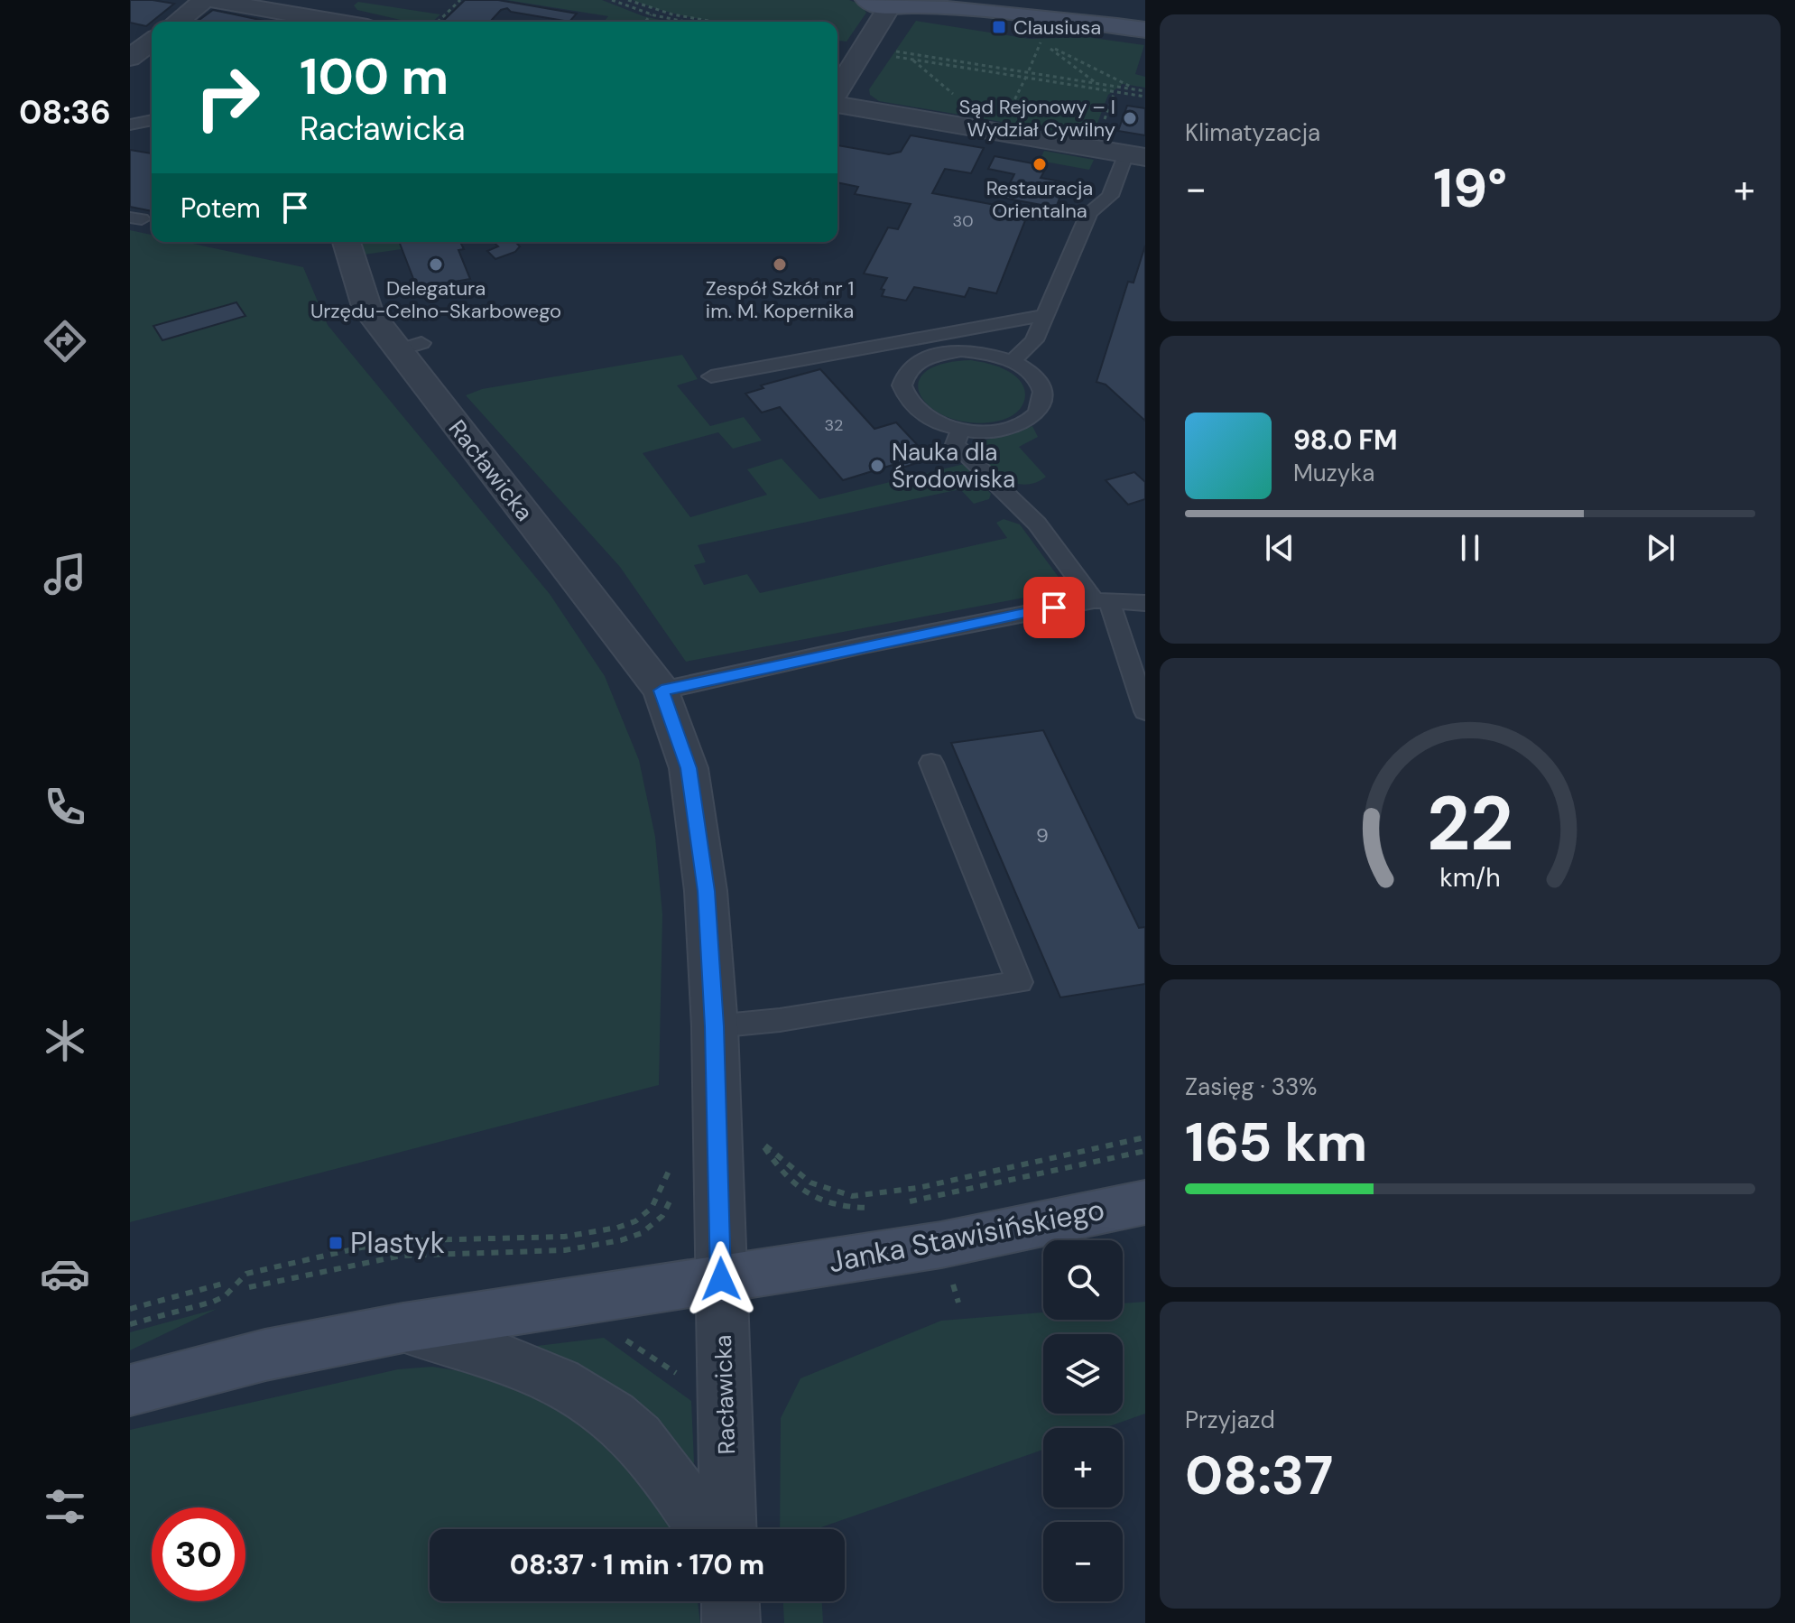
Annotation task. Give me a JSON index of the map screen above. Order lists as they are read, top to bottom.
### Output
{
  "streets": {
    "street": ["Racławicka", "Janka Stawisińskiego"]
  },
  "crossings": [
    ["Racławicka", "Janka Stawisińskiego"]
  ],
  "places": {
    "transit": ["Clausiusa", "Plastyk"],
    "other": [
      "Sąd Rejonowy – I Wydział Cywilny",
      "Restauracja Orientalna",
      "Delegatura Urzędu-Celno-Skarbowego",
      "Zespół Szkół nr 1 im. M. Kopernika",
      "Nauka dla Środowiska"
    ]
  },
  "house_numbers": ["30", "32", "9"],
  "page": {
    "tabs": "08:36",
    "tile": [
      "Klimatyzacja",
      ["Zasięg · 33%", "165 km"],
      ["Przyjazd", "08:37"]
    ],
    "turn": ["100 m", "Racławicka"],
    "heat": ["−", "19°", "+"],
    "then": "Potem",
    "song": ["98.0 FM", "Muzyka"],
    "map_buttons": ["+", "−"],
    "limit": "30",
    "trip": "08:37 · 1 min · 170 m",
    "gauge": ["22", "km/h"]
  }
}
